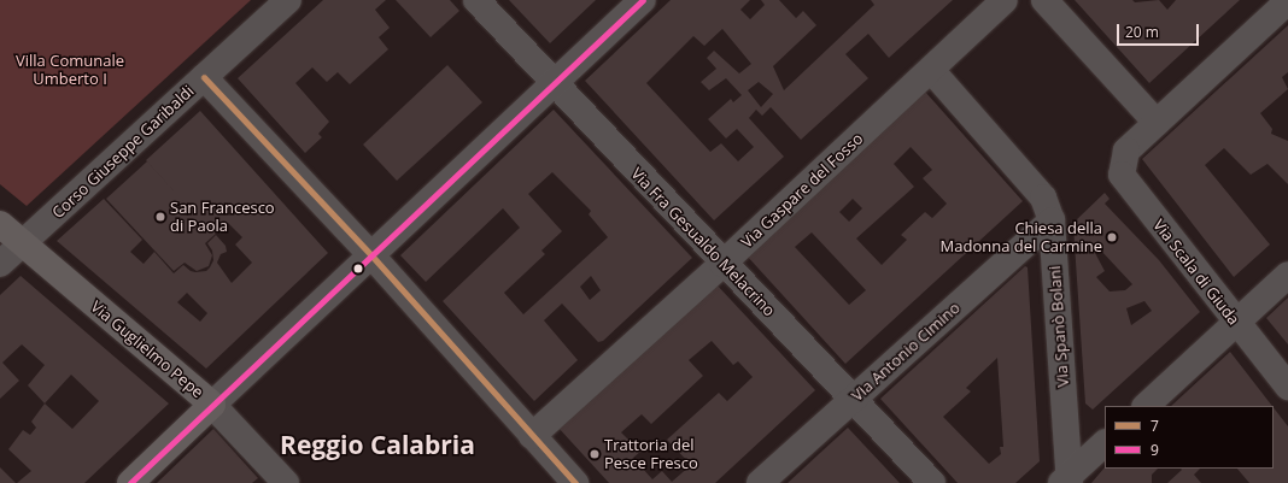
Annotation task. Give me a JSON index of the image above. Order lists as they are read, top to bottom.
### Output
{
  "streets": {
    "main road": ["Via Guglielmo Pepe"],
    "street": [
      "Corso Giuseppe Garibaldi",
      "Via Gaspare del Fosso",
      "Via Fra Gesualdo Melacrino",
      "Via Scala di Giuda",
      "Via Spanò Bolani",
      "Via Antonio Cimino"
    ]
  },
  "crossings": [
    ["Corso Giuseppe Garibaldi", "Via Guglielmo Pepe"],
    ["Via Gaspare del Fosso", "Via Fra Gesualdo Melacrino"],
    ["Via Gaspare del Fosso", "Via Spanò Bolani"],
    ["Via Fra Gesualdo Melacrino", "Via Antonio Cimino"],
    ["Via Spanò Bolani", "Via Antonio Cimino"]
  ],
  "districts": ["Reggio Calabria"],
  "parks": ["Villa Comunale Umberto I"],
  "places": ["San Francesco di Paola", "Chiesa della Madonna del Carmine", "Trattoria del Pesce Fresco"],
  "lines": ["transit line 9", "transit line 7"],
  "legend": ["7", "9"],
  "scale_bar": "20 m"
}
